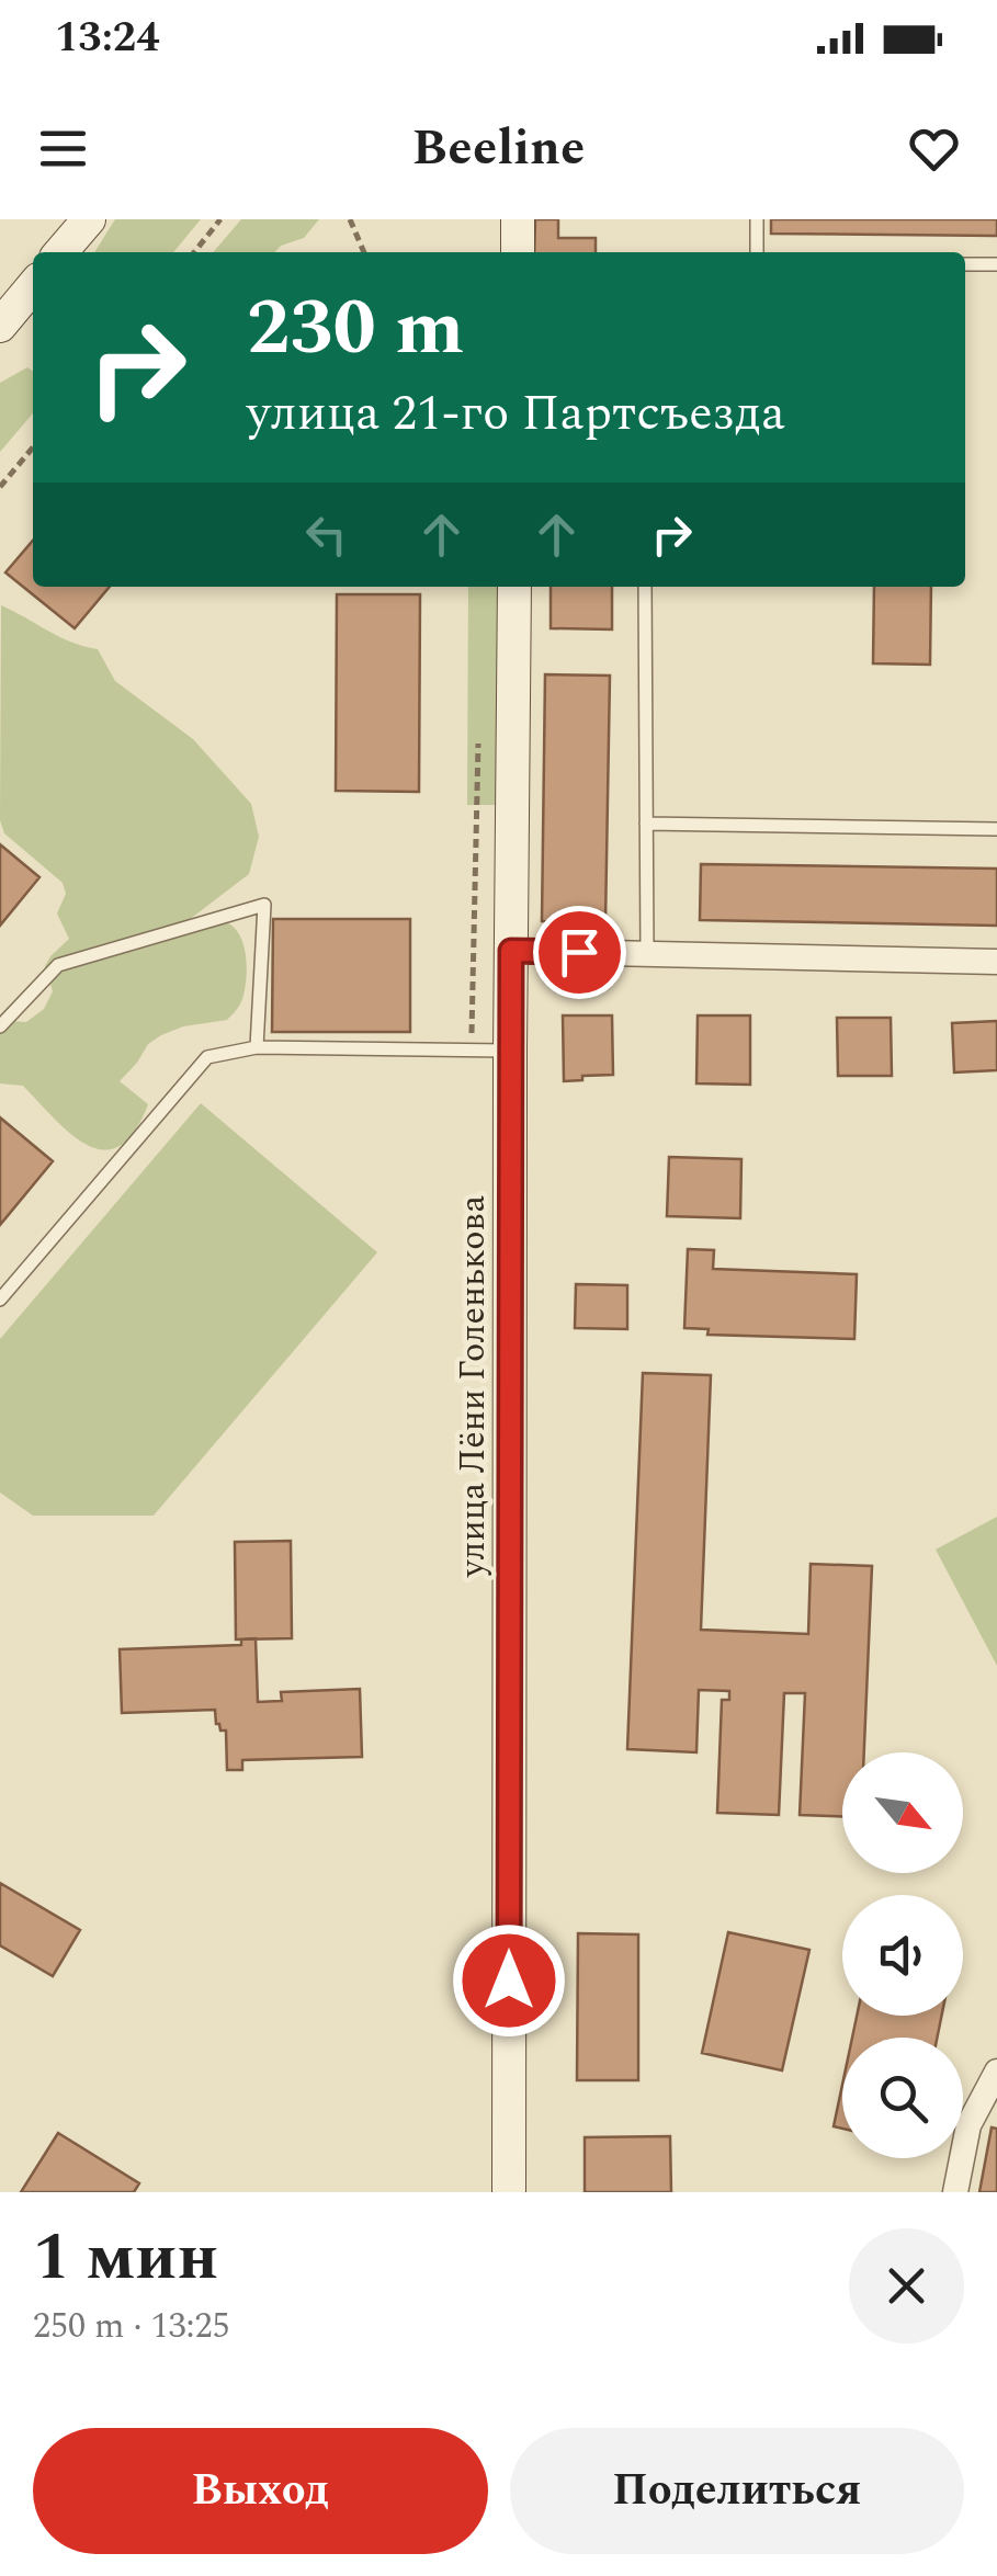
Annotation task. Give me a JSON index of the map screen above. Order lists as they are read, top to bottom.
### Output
{
  "streets": {
    "street": ["улица Лёни Голенькова"]
  },
  "north": "bottom right",
  "page": {
    "status": "13:24",
    "header": "Beeline",
    "turn": ["230 m", "улица 21-го Партсъезда"],
    "heading": ["1 мин", "250 m · 13:25"],
    "buttons": ["Выход", "Поделиться"]
  }
}
